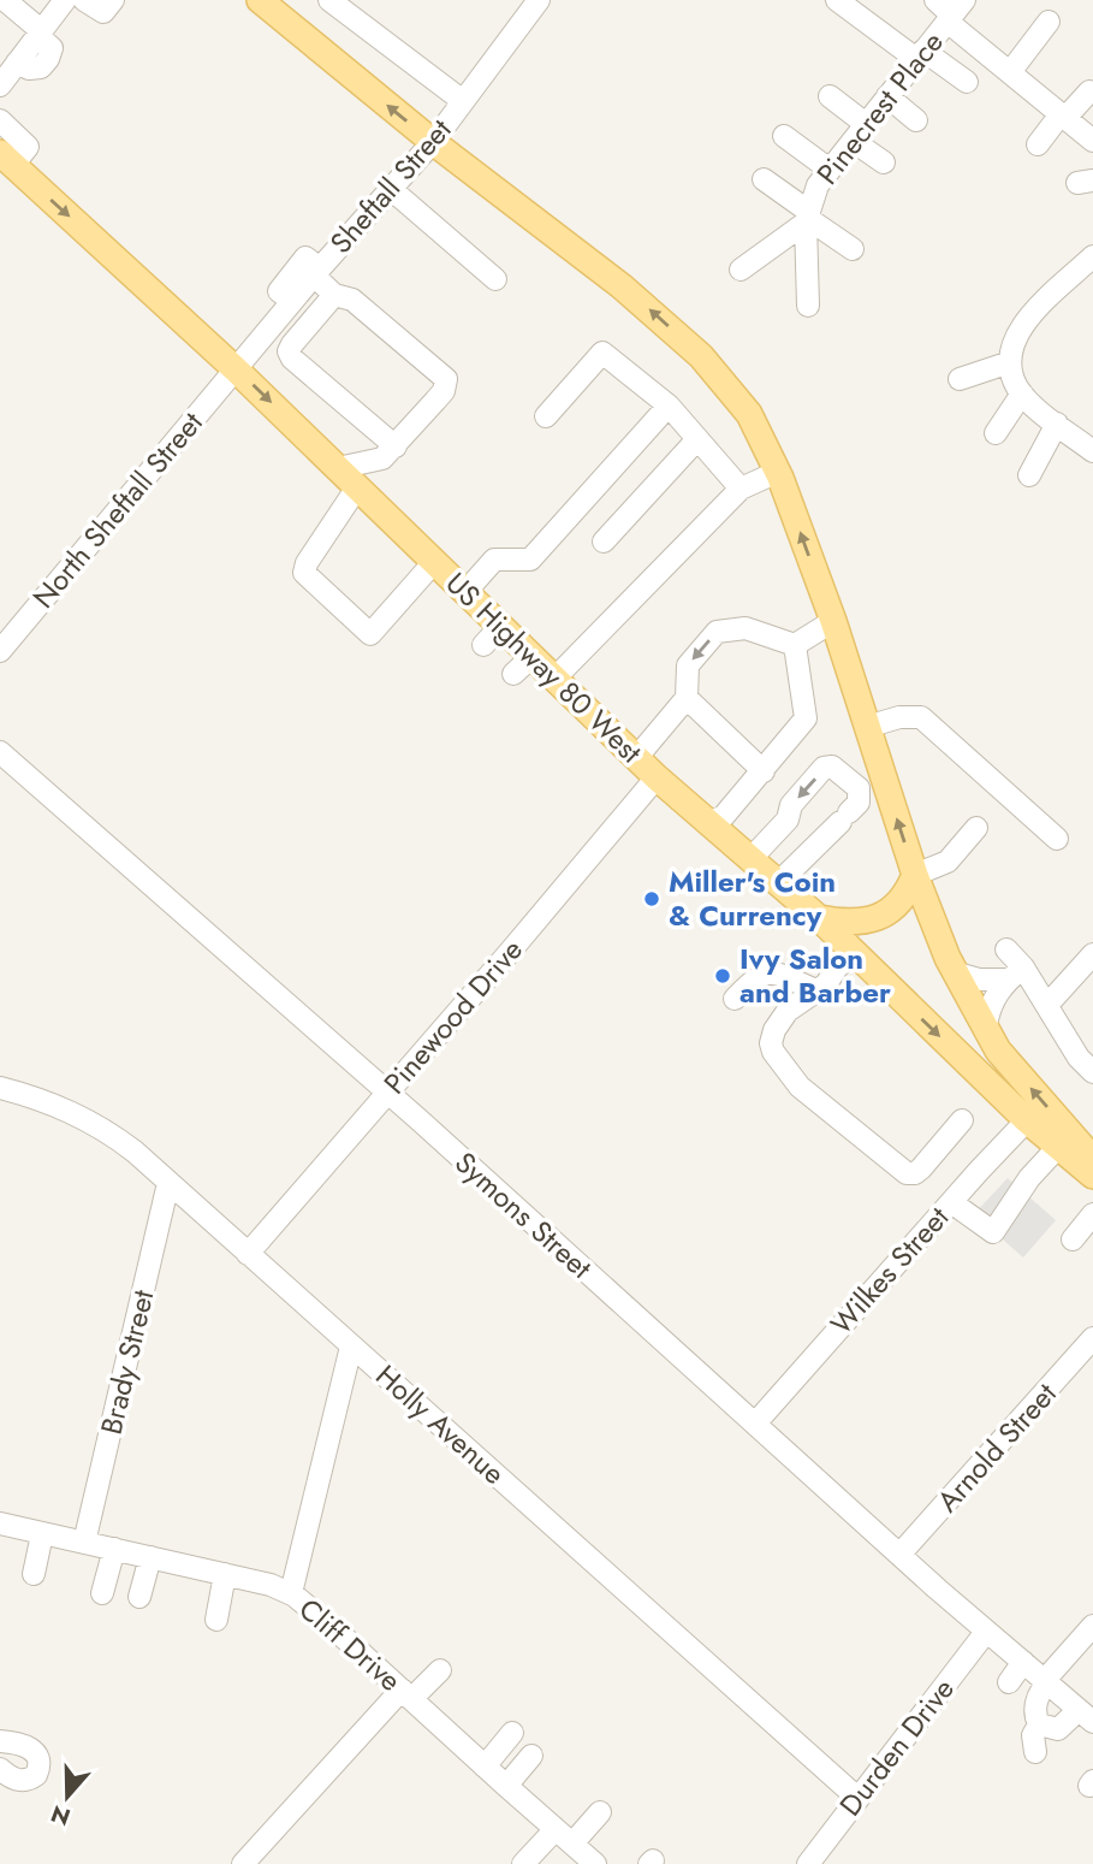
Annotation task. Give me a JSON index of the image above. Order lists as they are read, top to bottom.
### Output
{
  "streets": {
    "main road": ["US Highway 80 West"],
    "street": [
      "Pinecrest Place",
      "Sheftall Street",
      "North Sheftall Street",
      "Pinewood Drive",
      "Symons Street",
      "Wilkes Street",
      "Brady Street",
      "Holly Avenue",
      "Arnold Street",
      "Cliff Drive",
      "Durden Drive"
    ]
  },
  "crossings": [
    ["Sheftall Street", "US Highway 80 West"],
    ["North Sheftall Street", "US Highway 80 West"],
    ["US Highway 80 West", "Pinewood Drive"],
    ["US Highway 80 West", "Wilkes Street"],
    ["Pinewood Drive", "Symons Street"],
    ["Pinewood Drive", "Holly Avenue"],
    ["Symons Street", "Wilkes Street"],
    ["Symons Street", "Arnold Street"],
    ["Symons Street", "Durden Drive"],
    ["Brady Street", "Holly Avenue"],
    ["Brady Street", "Cliff Drive"],
    ["Holly Avenue", "Durden Drive"]
  ],
  "places": ["Miller's Coin & Currency", "Ivy Salon and Barber"],
  "north": "bottom"
}
